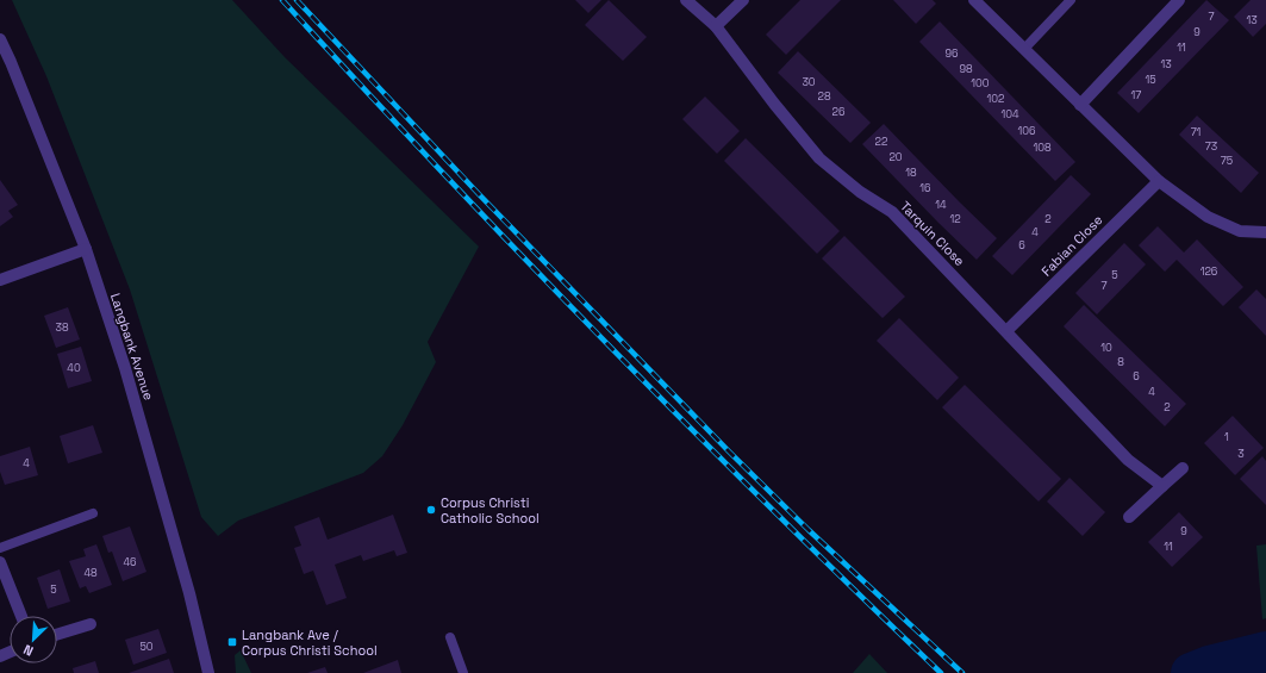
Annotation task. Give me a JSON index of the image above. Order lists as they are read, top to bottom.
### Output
{
  "streets": {
    "street": ["Tarquin Close", "Fabian Close", "Langbank Avenue"]
  },
  "crossings": [
    ["Tarquin Close", "Fabian Close"]
  ],
  "places": {
    "other": ["Corpus Christi Catholic School"],
    "transit": ["Langbank Ave / Corpus Christi School"]
  },
  "house_numbers": [
    "7",
    "13",
    "9",
    "11",
    "96",
    "13",
    "98",
    "15",
    "30",
    "100",
    "17",
    "28",
    "102",
    "26",
    "104",
    "106",
    "71",
    "22",
    "73",
    "108",
    "20",
    "75",
    "18",
    "16",
    "14",
    "12",
    "2",
    "4",
    "6",
    "126",
    "5",
    "7",
    "38",
    "10",
    "8",
    "40",
    "6",
    "4",
    "2",
    "1",
    "3",
    "4",
    "9",
    "11",
    "46",
    "48",
    "5",
    "50"
  ],
  "north": "bottom left"
}
